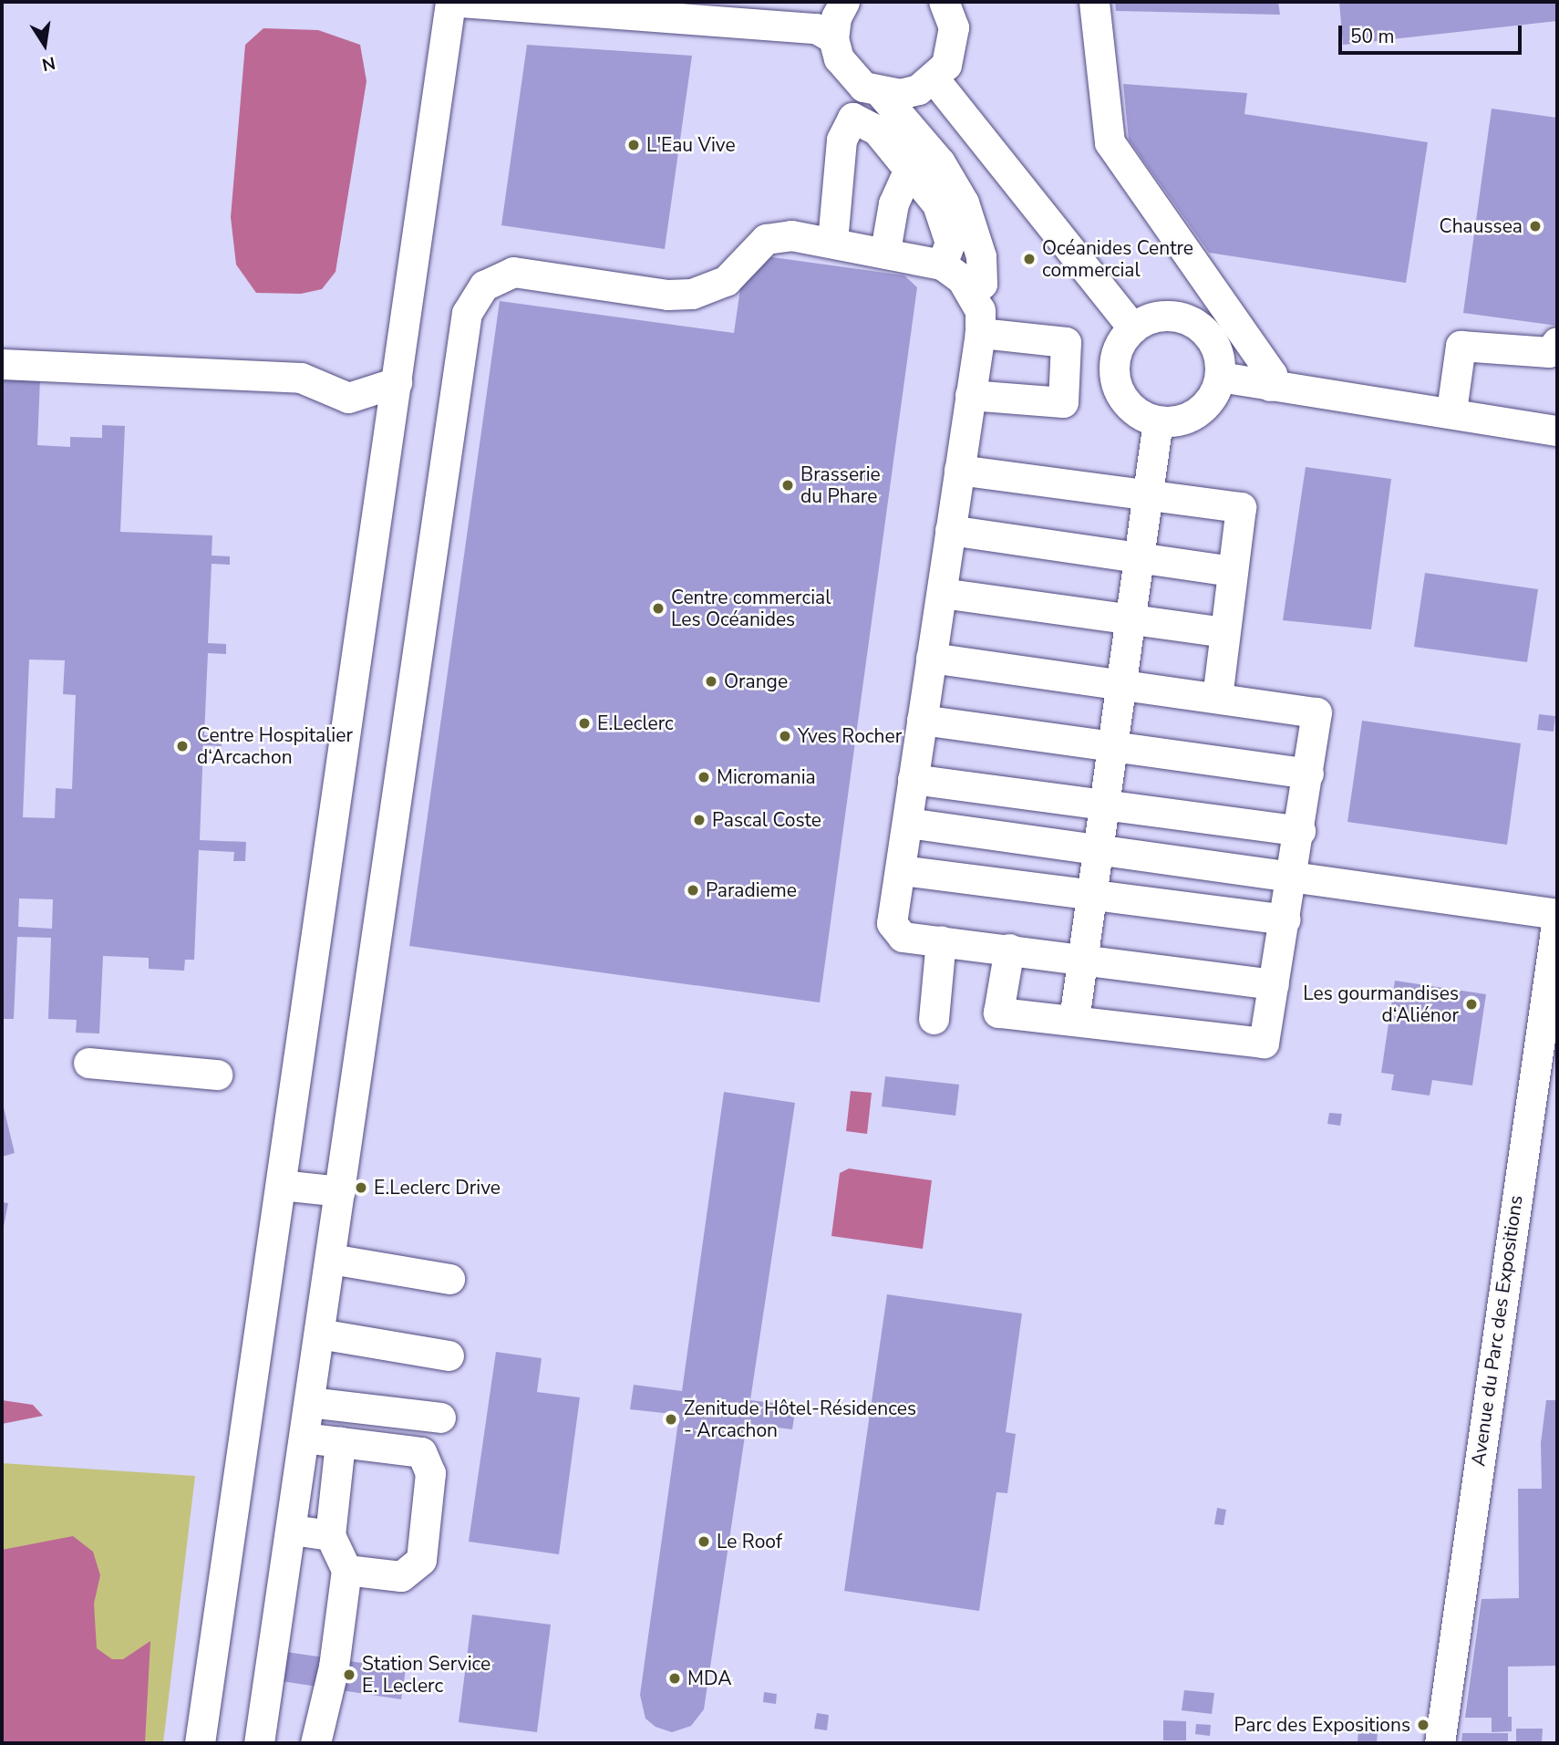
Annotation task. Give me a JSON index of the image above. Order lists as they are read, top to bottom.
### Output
{
  "streets": {
    "street": ["Avenue du Parc des Expositions"]
  },
  "places": [
    "L'Eau Vive",
    "Chaussea",
    "Océanides Centre commercial",
    "Brasserie du Phare",
    "Centre commercial Les Océanides",
    "Orange",
    "E.Leclerc",
    "Yves Rocher",
    "Centre Hospitalier d‘Arcachon",
    "Micromania",
    "Pascal Coste",
    "Paradieme",
    "Les gourmandises d‘Aliénor",
    "E.Leclerc Drive",
    "Zenitude Hôtel-Résidences - Arcachon",
    "Le Roof",
    "Station Service E. Leclerc",
    "MDA",
    "Parc des Expositions"
  ],
  "scale_bar": "50 m",
  "north": "bottom"
}
